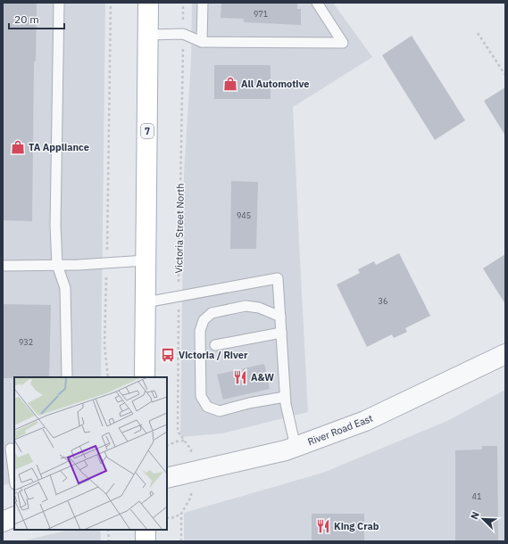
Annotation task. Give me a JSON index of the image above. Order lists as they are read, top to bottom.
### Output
{
  "streets": {
    "main road": ["7"],
    "street": ["River Road East"],
    "path": ["Victoria Street North"]
  },
  "places": {
    "shop": ["All Automotive", "TA Appliance"],
    "bus stop": ["Victoria / River"],
    "restaurant": ["A&W", "King Crab"]
  },
  "house_numbers": [
    "971",
    "945",
    "36",
    "932",
    "41"
  ],
  "scale_bar": "20 m",
  "north": "top left"
}
